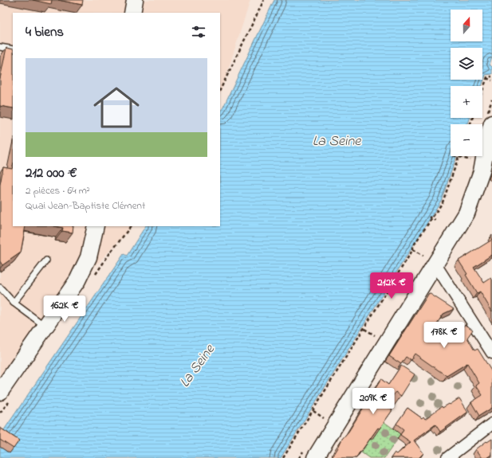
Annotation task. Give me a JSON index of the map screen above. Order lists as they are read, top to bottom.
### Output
{
  "water": ["La Seine"],
  "north": "top",
  "page": {
    "map_buttons": ["+", "−"],
    "heading": "4 biens",
    "list": [
      {
        "name": "212 000 €",
        "note": "2 pièces · 64 m² · Quai Jean-Baptiste Clément"
      }
    ],
    "price": [
      "212K €",
      "162K €",
      "178K €",
      "209K €"
    ]
  }
}
